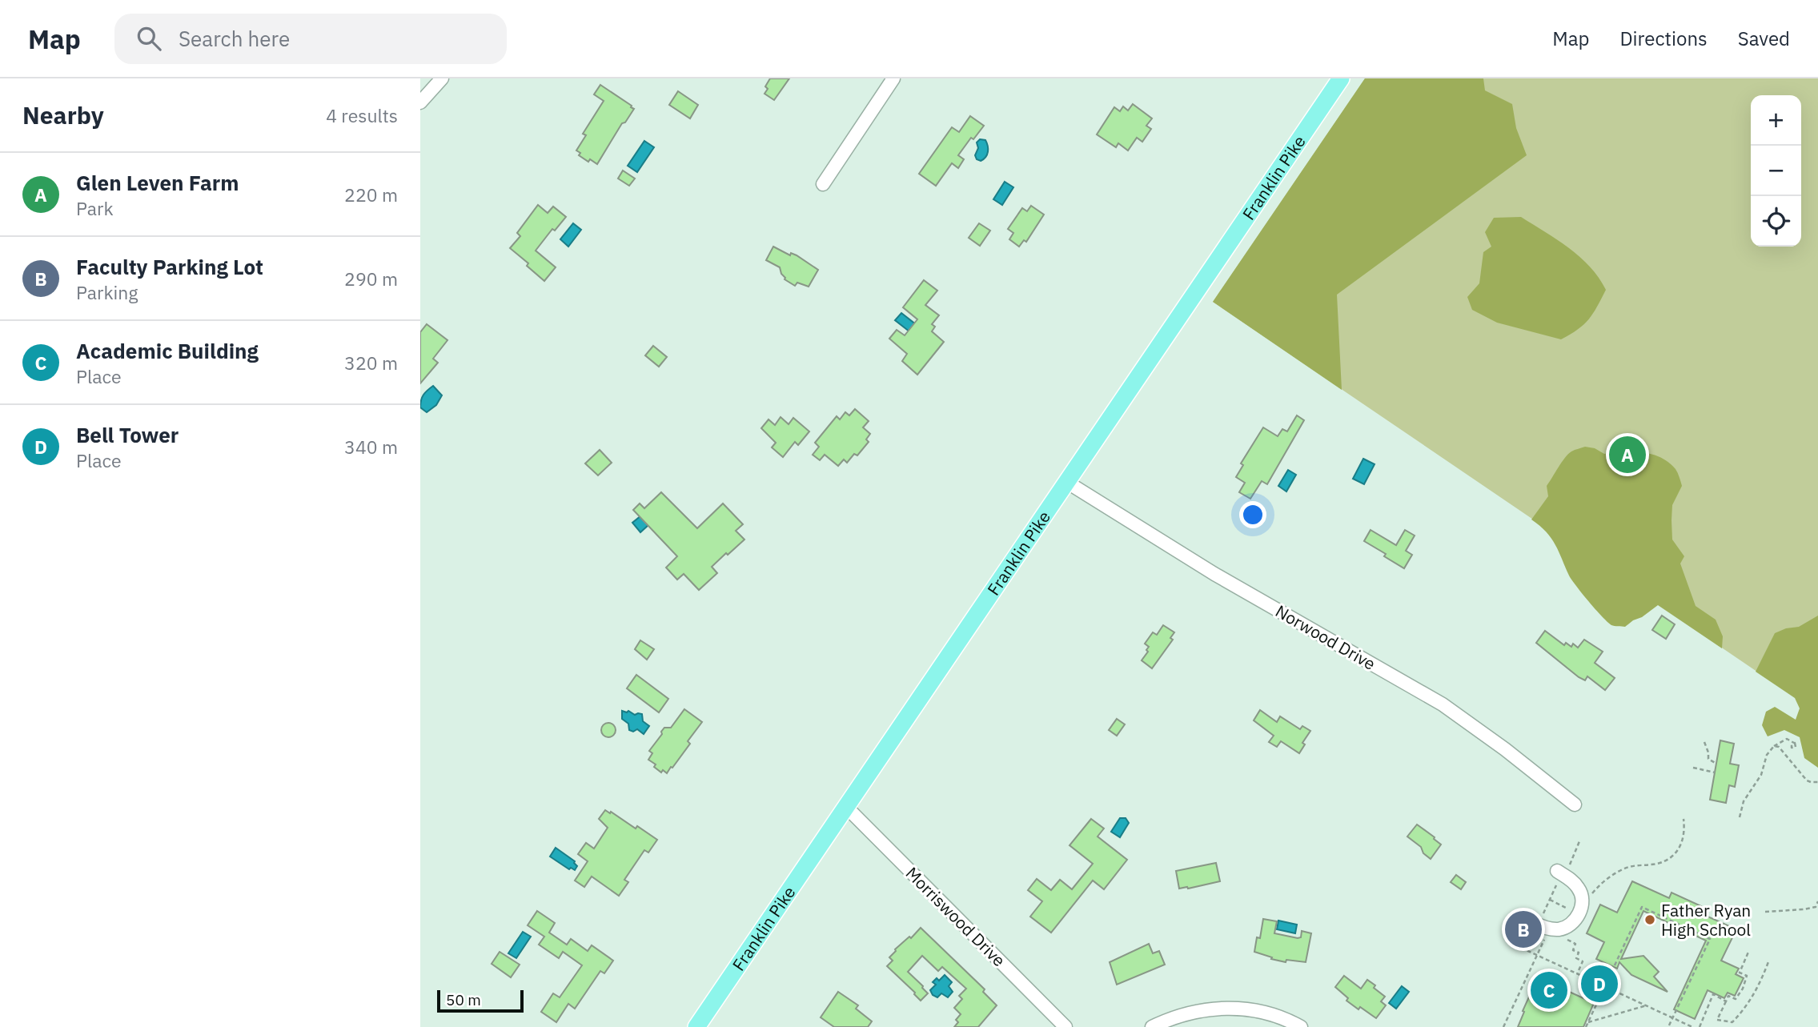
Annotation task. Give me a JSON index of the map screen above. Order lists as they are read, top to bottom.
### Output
{
  "streets": {
    "main road": ["Franklin Pike"],
    "street": ["Norwood Drive", "Morriswood Drive"]
  },
  "crossings": [
    ["Franklin Pike", "Norwood Drive"],
    ["Franklin Pike", "Morriswood Drive"]
  ],
  "places": ["Father Ryan High School"],
  "scale_bar": "50 m",
  "page": {
    "header": "Map",
    "search": "Search here",
    "nav": ["Map", "Directions", "Saved"],
    "heading": ["Nearby", "4 results"],
    "map_buttons": ["+", "−"],
    "list": [
      {
        "mark": "A",
        "name": "Glen Leven Farm",
        "note": "Park",
        "value": "220 m"
      },
      {
        "mark": "B",
        "name": "Faculty Parking Lot",
        "note": "Parking",
        "value": "290 m"
      },
      {
        "mark": "C",
        "name": "Academic Building",
        "note": "Place",
        "value": "320 m"
      },
      {
        "mark": "D",
        "name": "Bell Tower",
        "note": "Place",
        "value": "340 m"
      }
    ],
    "pins": [
      "A",
      "B",
      "D",
      "C"
    ],
    "scale": "50 m"
  }
}
